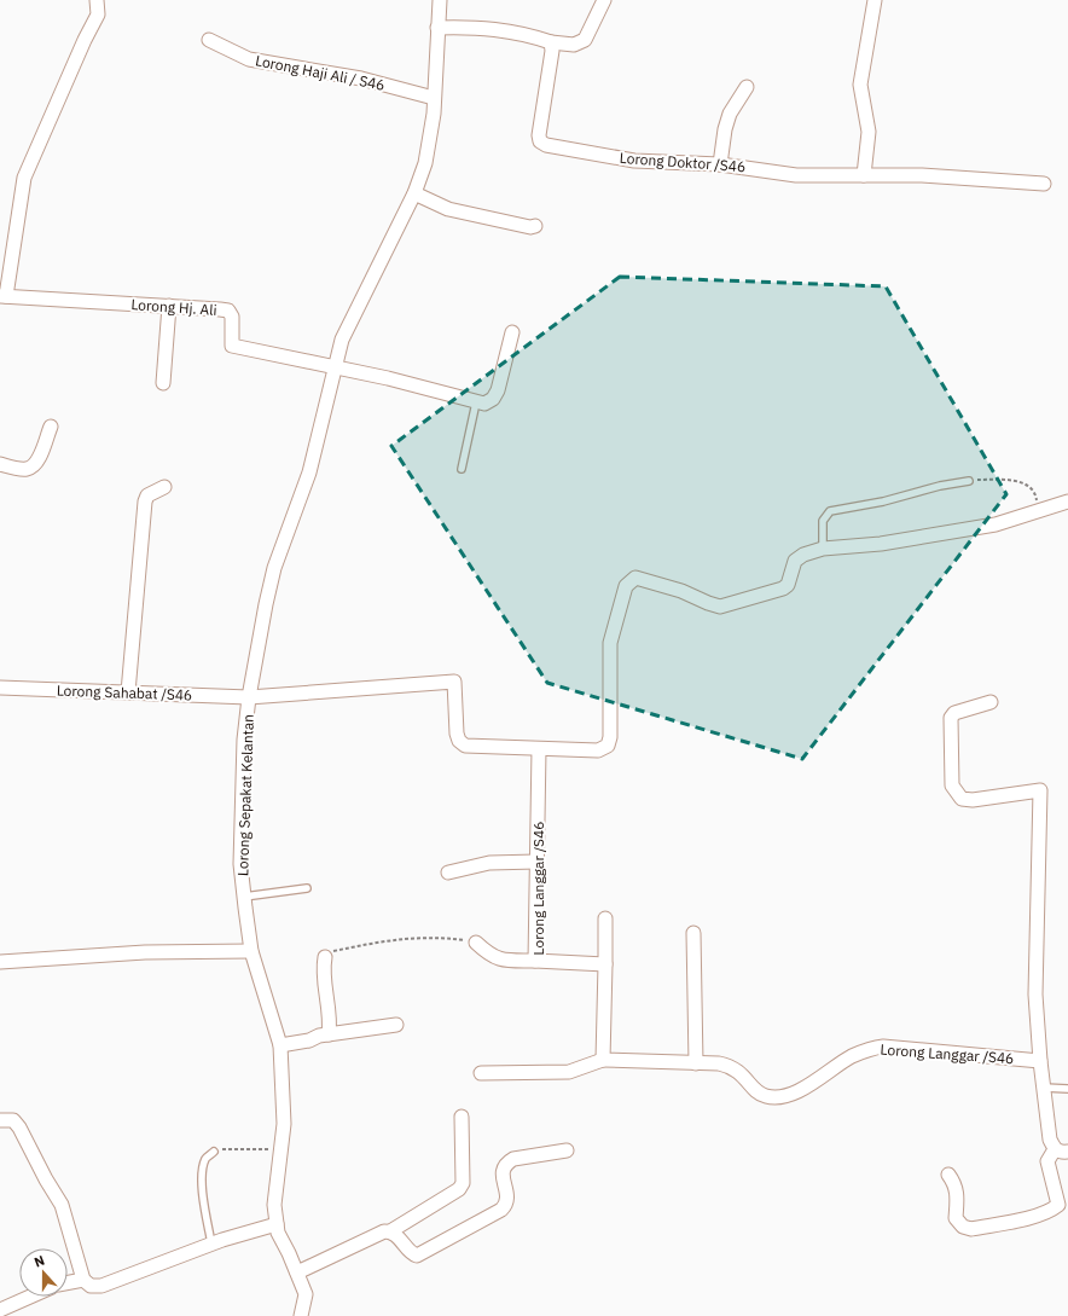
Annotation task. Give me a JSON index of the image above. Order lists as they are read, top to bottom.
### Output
{
  "streets": {
    "street": [
      "Lorong Haji Ali / S46",
      "Lorong Doktor /S46",
      "Lorong Hj. Ali",
      "Lorong Sahabat /S46",
      "Lorong Sepakat Kelantan",
      "Lorong Langgar /S46"
    ]
  },
  "crossings": [
    ["Lorong Haji Ali / S46", "Lorong Sepakat Kelantan"],
    ["Lorong Hj. Ali", "Lorong Sepakat Kelantan"],
    ["Lorong Sahabat /S46", "Lorong Sepakat Kelantan"]
  ],
  "north": "top"
}
